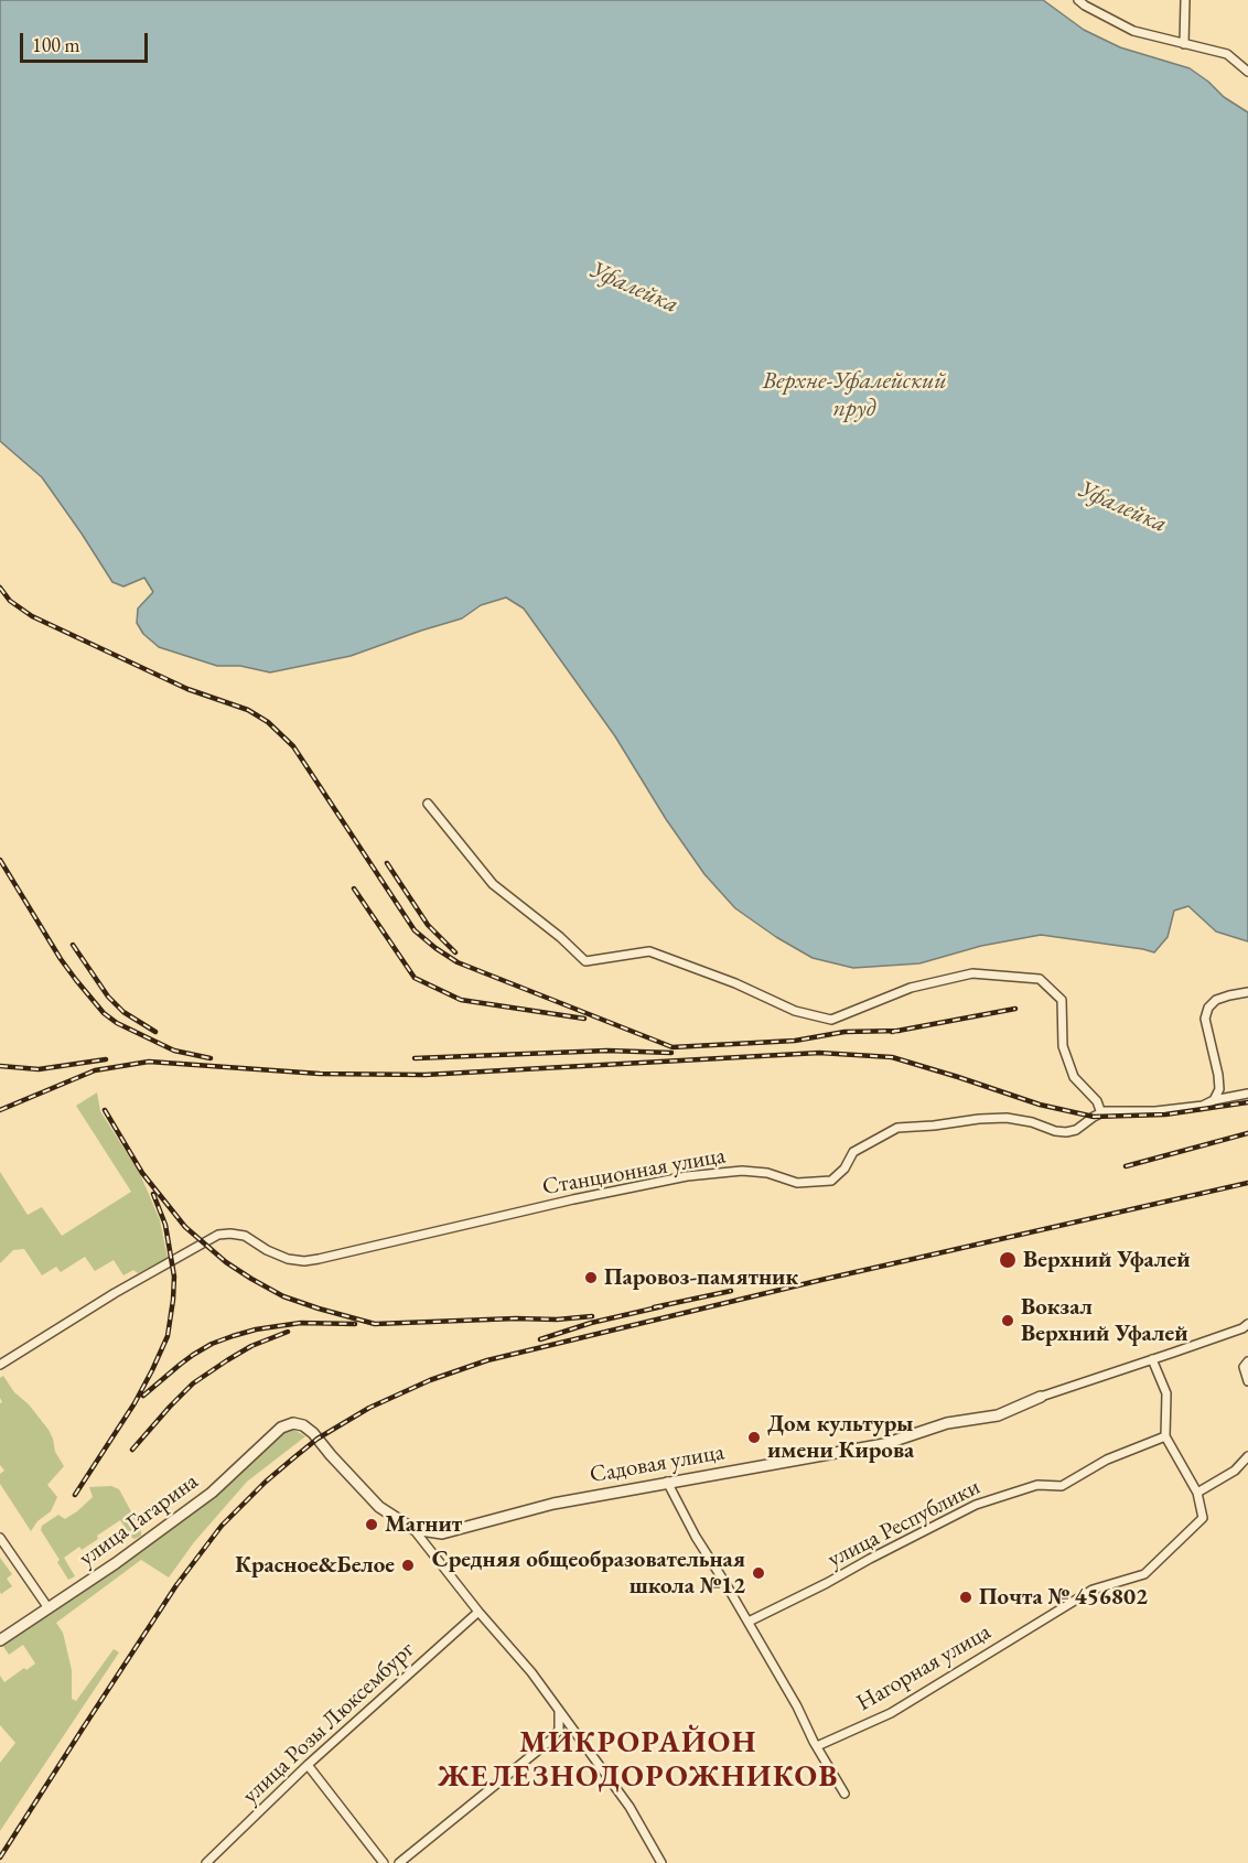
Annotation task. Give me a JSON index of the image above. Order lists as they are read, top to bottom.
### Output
{
  "streets": {
    "street": [
      "Станционная улица",
      "Садовая улица",
      "улица Гагарина",
      "улица Республики",
      "Нагорная улица",
      "улица Розы Люксембург"
    ]
  },
  "crossings": [
    ["Садовая улица", "улица Гагарина"]
  ],
  "districts": ["МИКРОРАЙОН ЖЕЛЕЗНОДОРОЖНИКОВ"],
  "water": ["Уфалейка", "Верхне-Уфалейский пруд"],
  "places": [
    "Верхний Уфалей",
    "Паровоз-памятник",
    "Вокзал Верхний Уфалей",
    "Дом культуры имени Кирова",
    "Магнит",
    "Красное&Белое",
    "Средняя общеобразовательная школа №12",
    "Почта № 456802"
  ],
  "scale_bar": "100 m"
}
